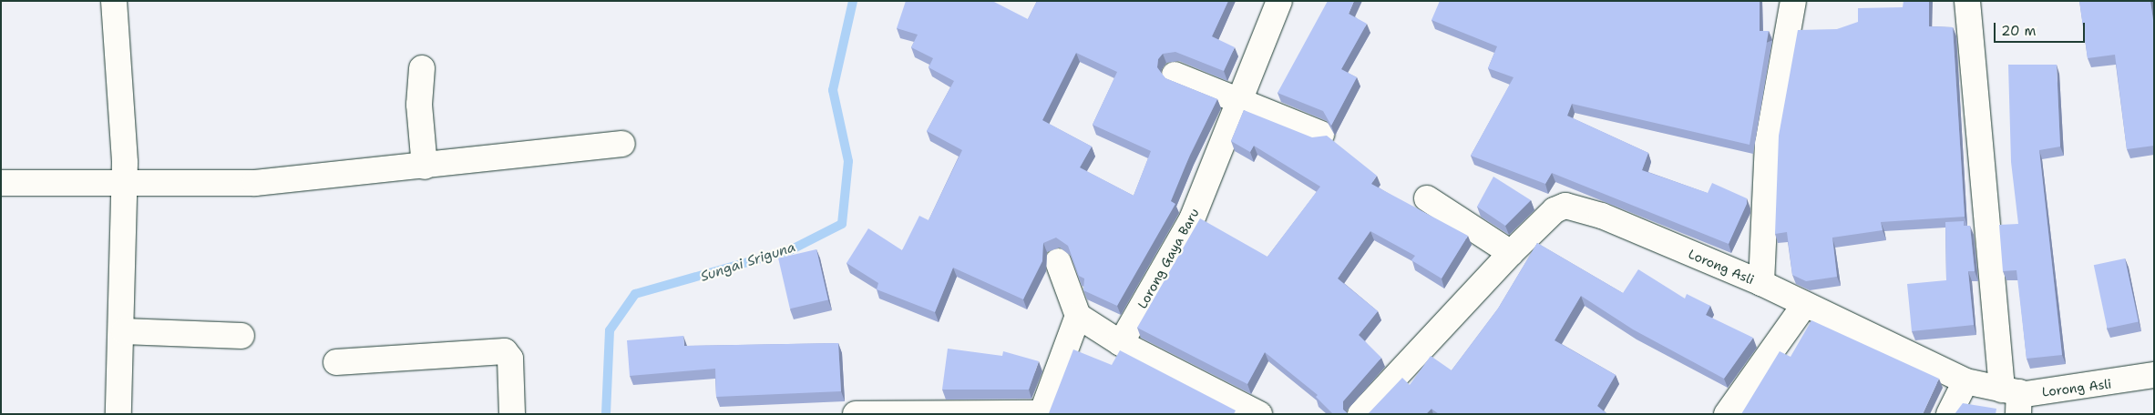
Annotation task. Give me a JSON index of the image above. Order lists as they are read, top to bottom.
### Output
{
  "streets": {
    "street": ["Lorong Gaya Baru", "Lorong Asli"]
  },
  "water": ["Sungai Sriguna"],
  "scale_bar": "20 m"
}
